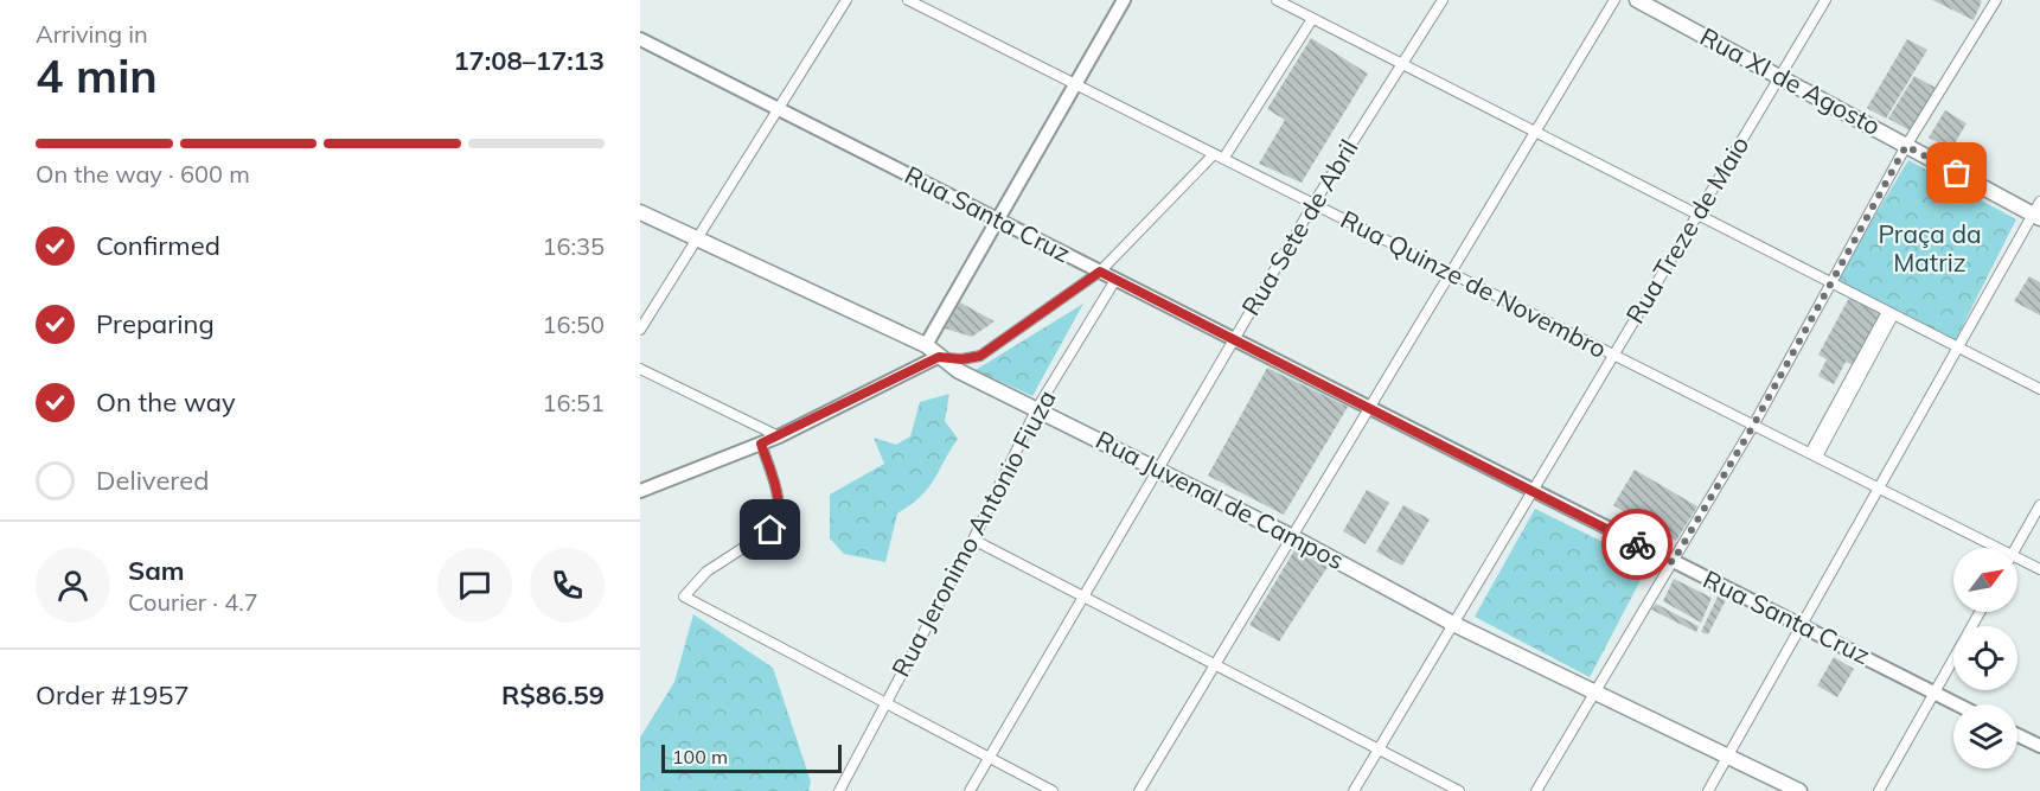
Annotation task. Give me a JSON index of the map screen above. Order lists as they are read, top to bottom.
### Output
{
  "streets": {
    "main road": ["Rua XI de Agosto", "Rua Santa Cruz", "Rua Juvenal de Campos"],
    "street": [
      "Rua Sete de Abril",
      "Rua Treze de Maio",
      "Rua Quinze de Novembro",
      "Rua Jeronimo Antonio Fiuza"
    ]
  },
  "crossings": [
    ["Rua XI de Agosto", "Rua Treze de Maio"],
    ["Rua Santa Cruz", "Rua Sete de Abril"],
    ["Rua Santa Cruz", "Rua Treze de Maio"],
    ["Rua Santa Cruz", "Rua Jeronimo Antonio Fiuza"],
    ["Rua Sete de Abril", "Rua Quinze de Novembro"],
    ["Rua Sete de Abril", "Rua Juvenal de Campos"],
    ["Rua Treze de Maio", "Rua Quinze de Novembro"],
    ["Rua Treze de Maio", "Rua Juvenal de Campos"],
    ["Rua Juvenal de Campos", "Rua Jeronimo Antonio Fiuza"]
  ],
  "parks": ["Praça da Matriz"],
  "scale_bar": "100 m",
  "north": "top right",
  "page": {
    "heading": ["4 min", "Arriving in", "17:08–17:13"],
    "panel": [
      "Sam",
      "Courier · 4.7",
      "Order #1957",
      "R$86.59"
    ],
    "bar": "On the way · 600 m",
    "list": [
      ["Confirmed", "16:35"],
      ["Preparing", "16:50"],
      ["On the way", "16:51"],
      "Delivered"
    ],
    "scale": "100 m"
  }
}
